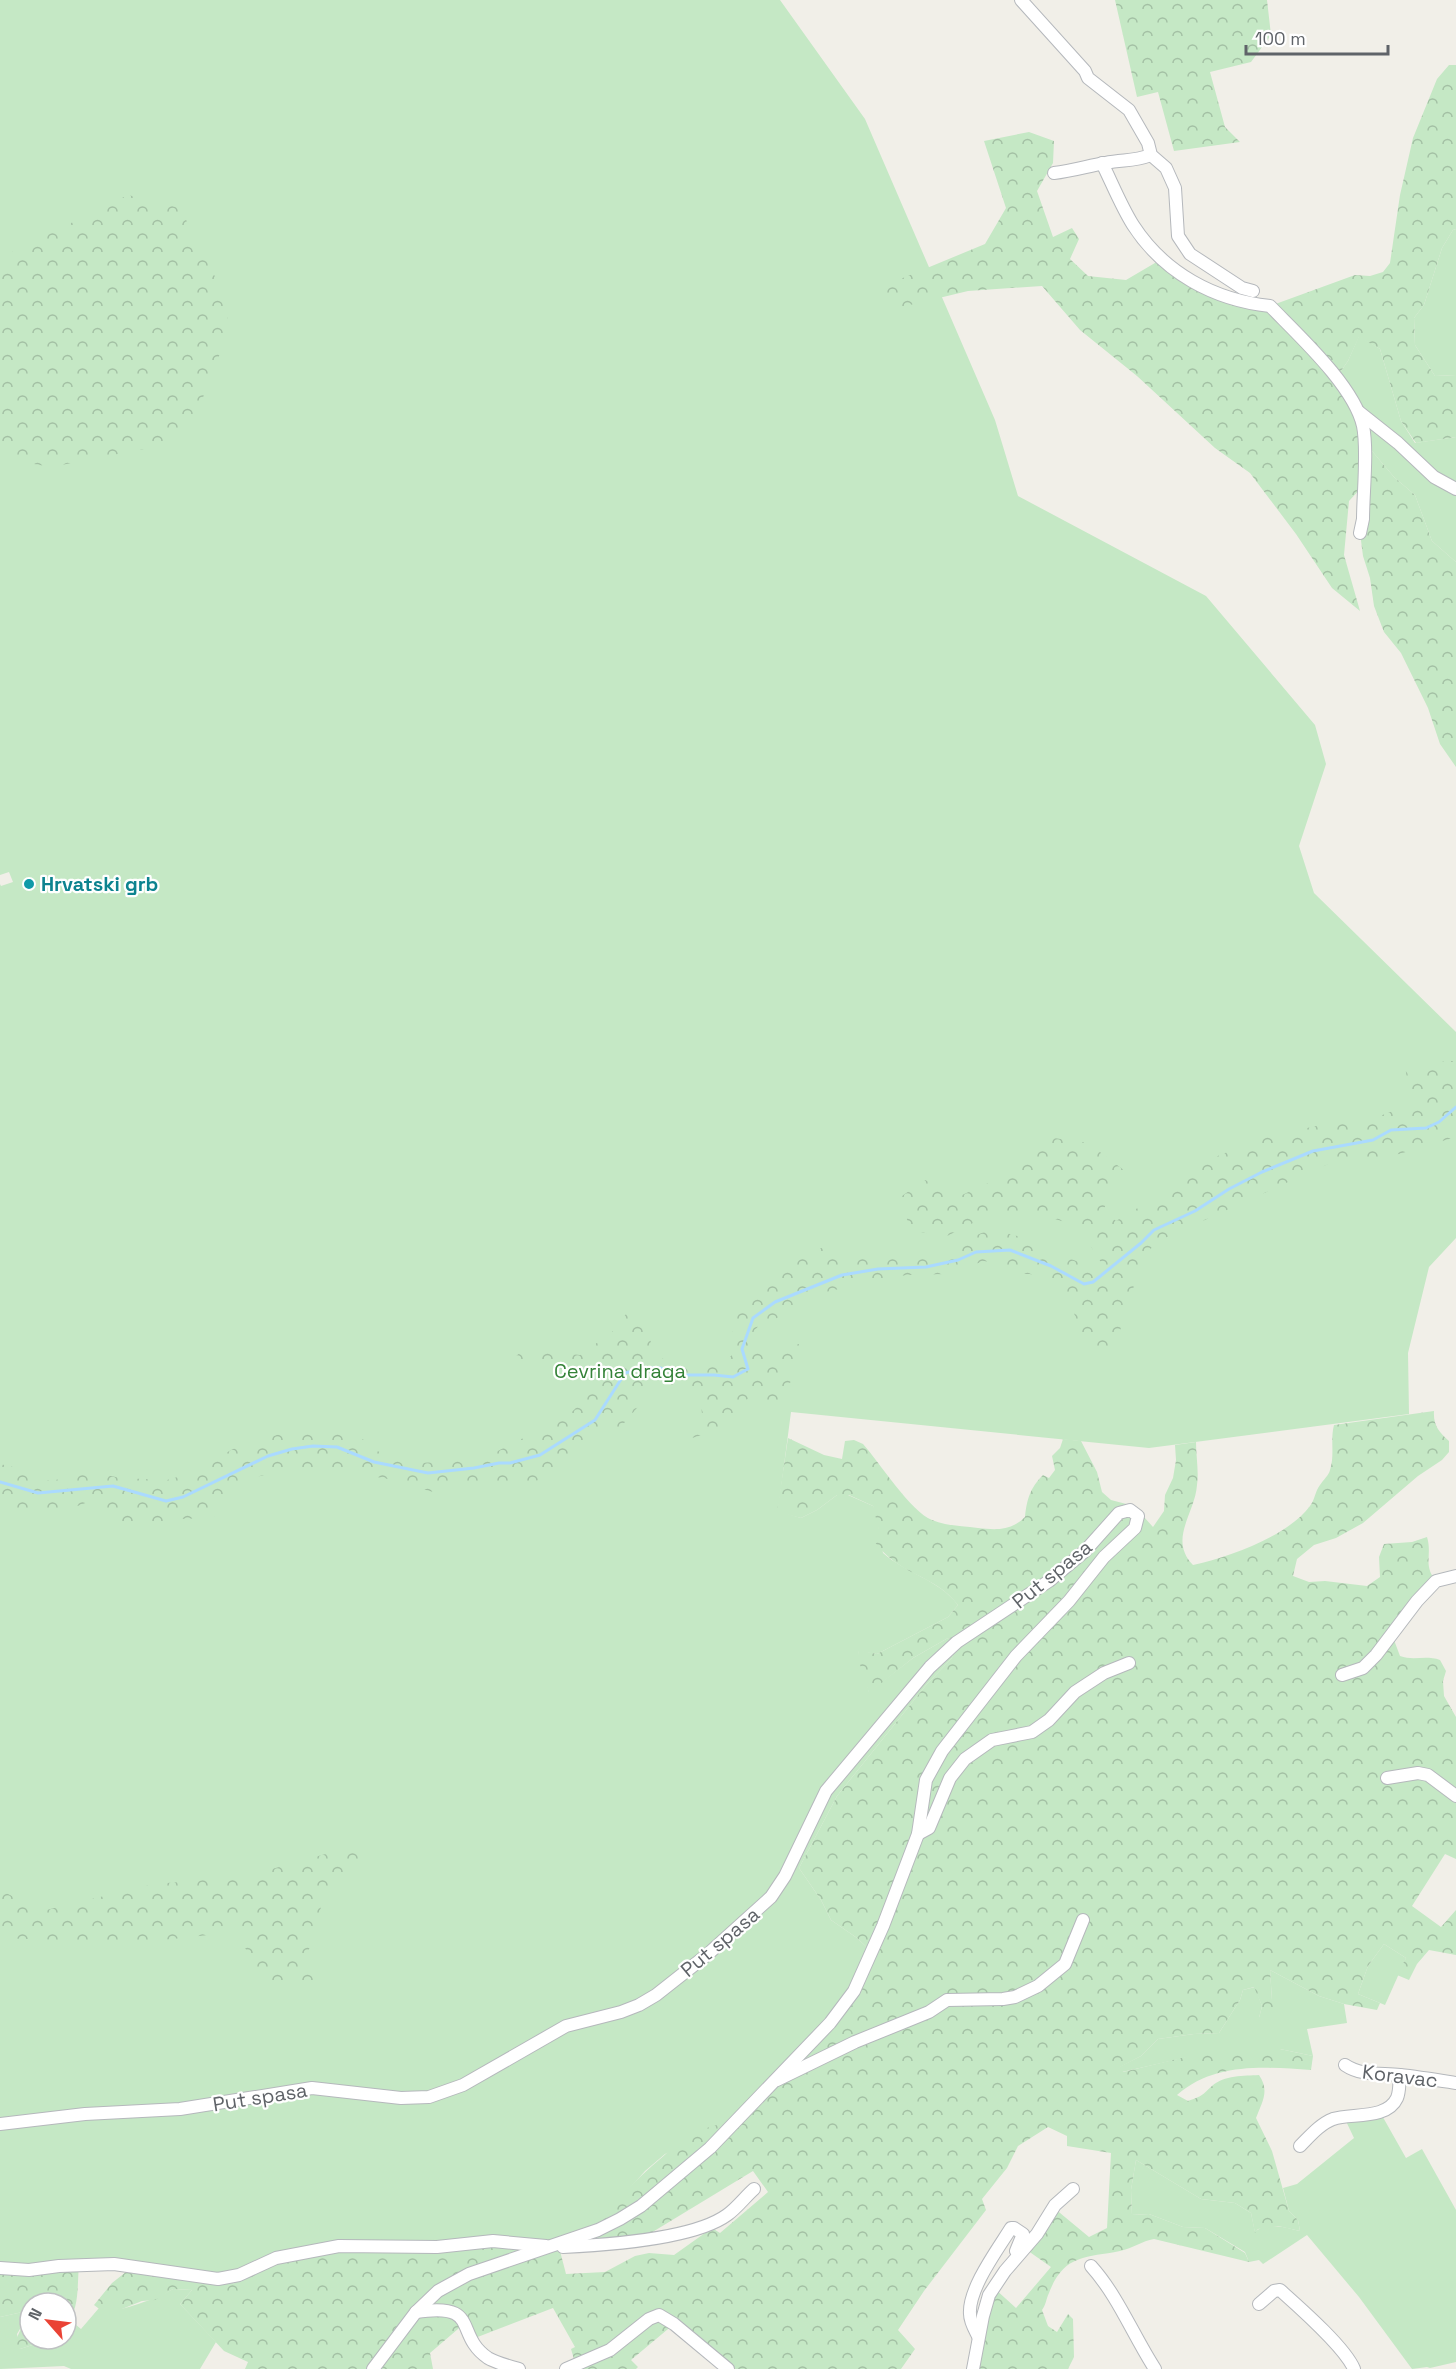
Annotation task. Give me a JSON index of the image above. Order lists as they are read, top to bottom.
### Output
{
  "streets": {
    "street": ["Put spasa", "Koravac"]
  },
  "parks": ["Cevrina draga"],
  "places": ["Hrvatski grb"],
  "scale_bar": "100 m",
  "north": "top left"
}
